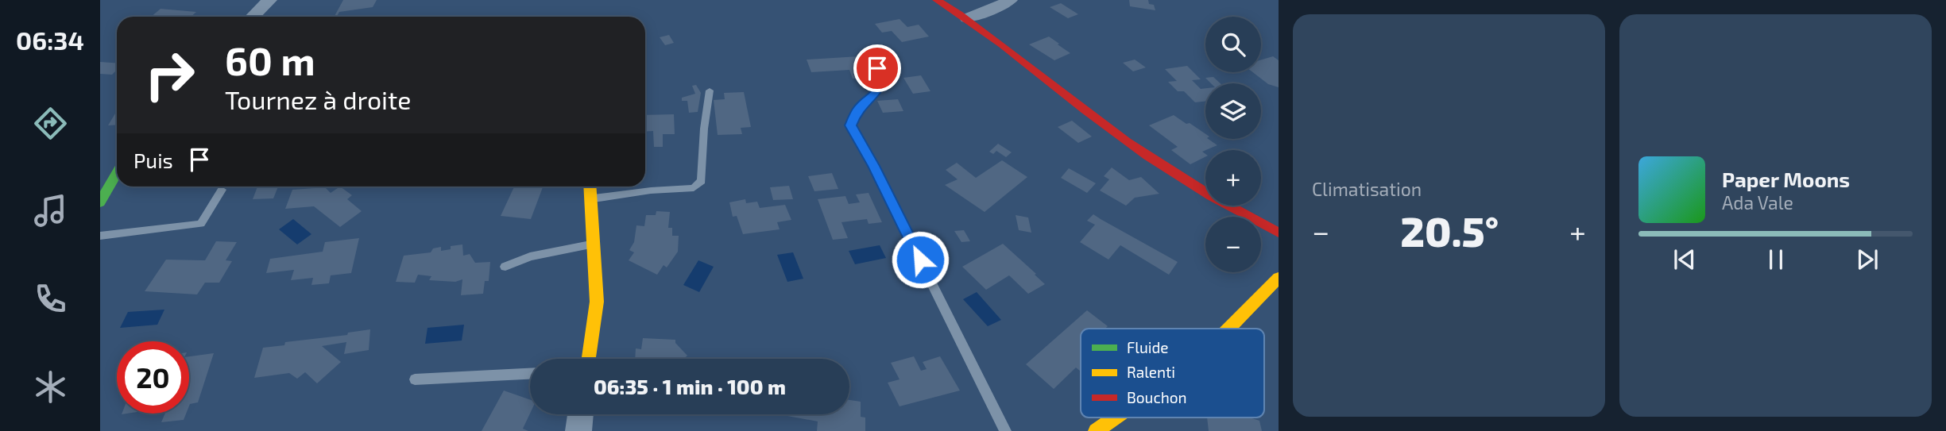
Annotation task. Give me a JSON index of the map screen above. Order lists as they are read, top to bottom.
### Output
{
  "legend": ["Fluide", "Ralenti", "Bouchon"],
  "page": {
    "tabs": "06:34",
    "tile": "Climatisation",
    "map_buttons": ["+", "−"],
    "turn": ["60 m", "Tournez à droite"],
    "then": "Puis",
    "song": ["Paper Moons", "Ada Vale"],
    "heat": ["−", "20.5°", "+"],
    "limit": "20",
    "trip": "06:35 · 1 min · 100 m"
  }
}
